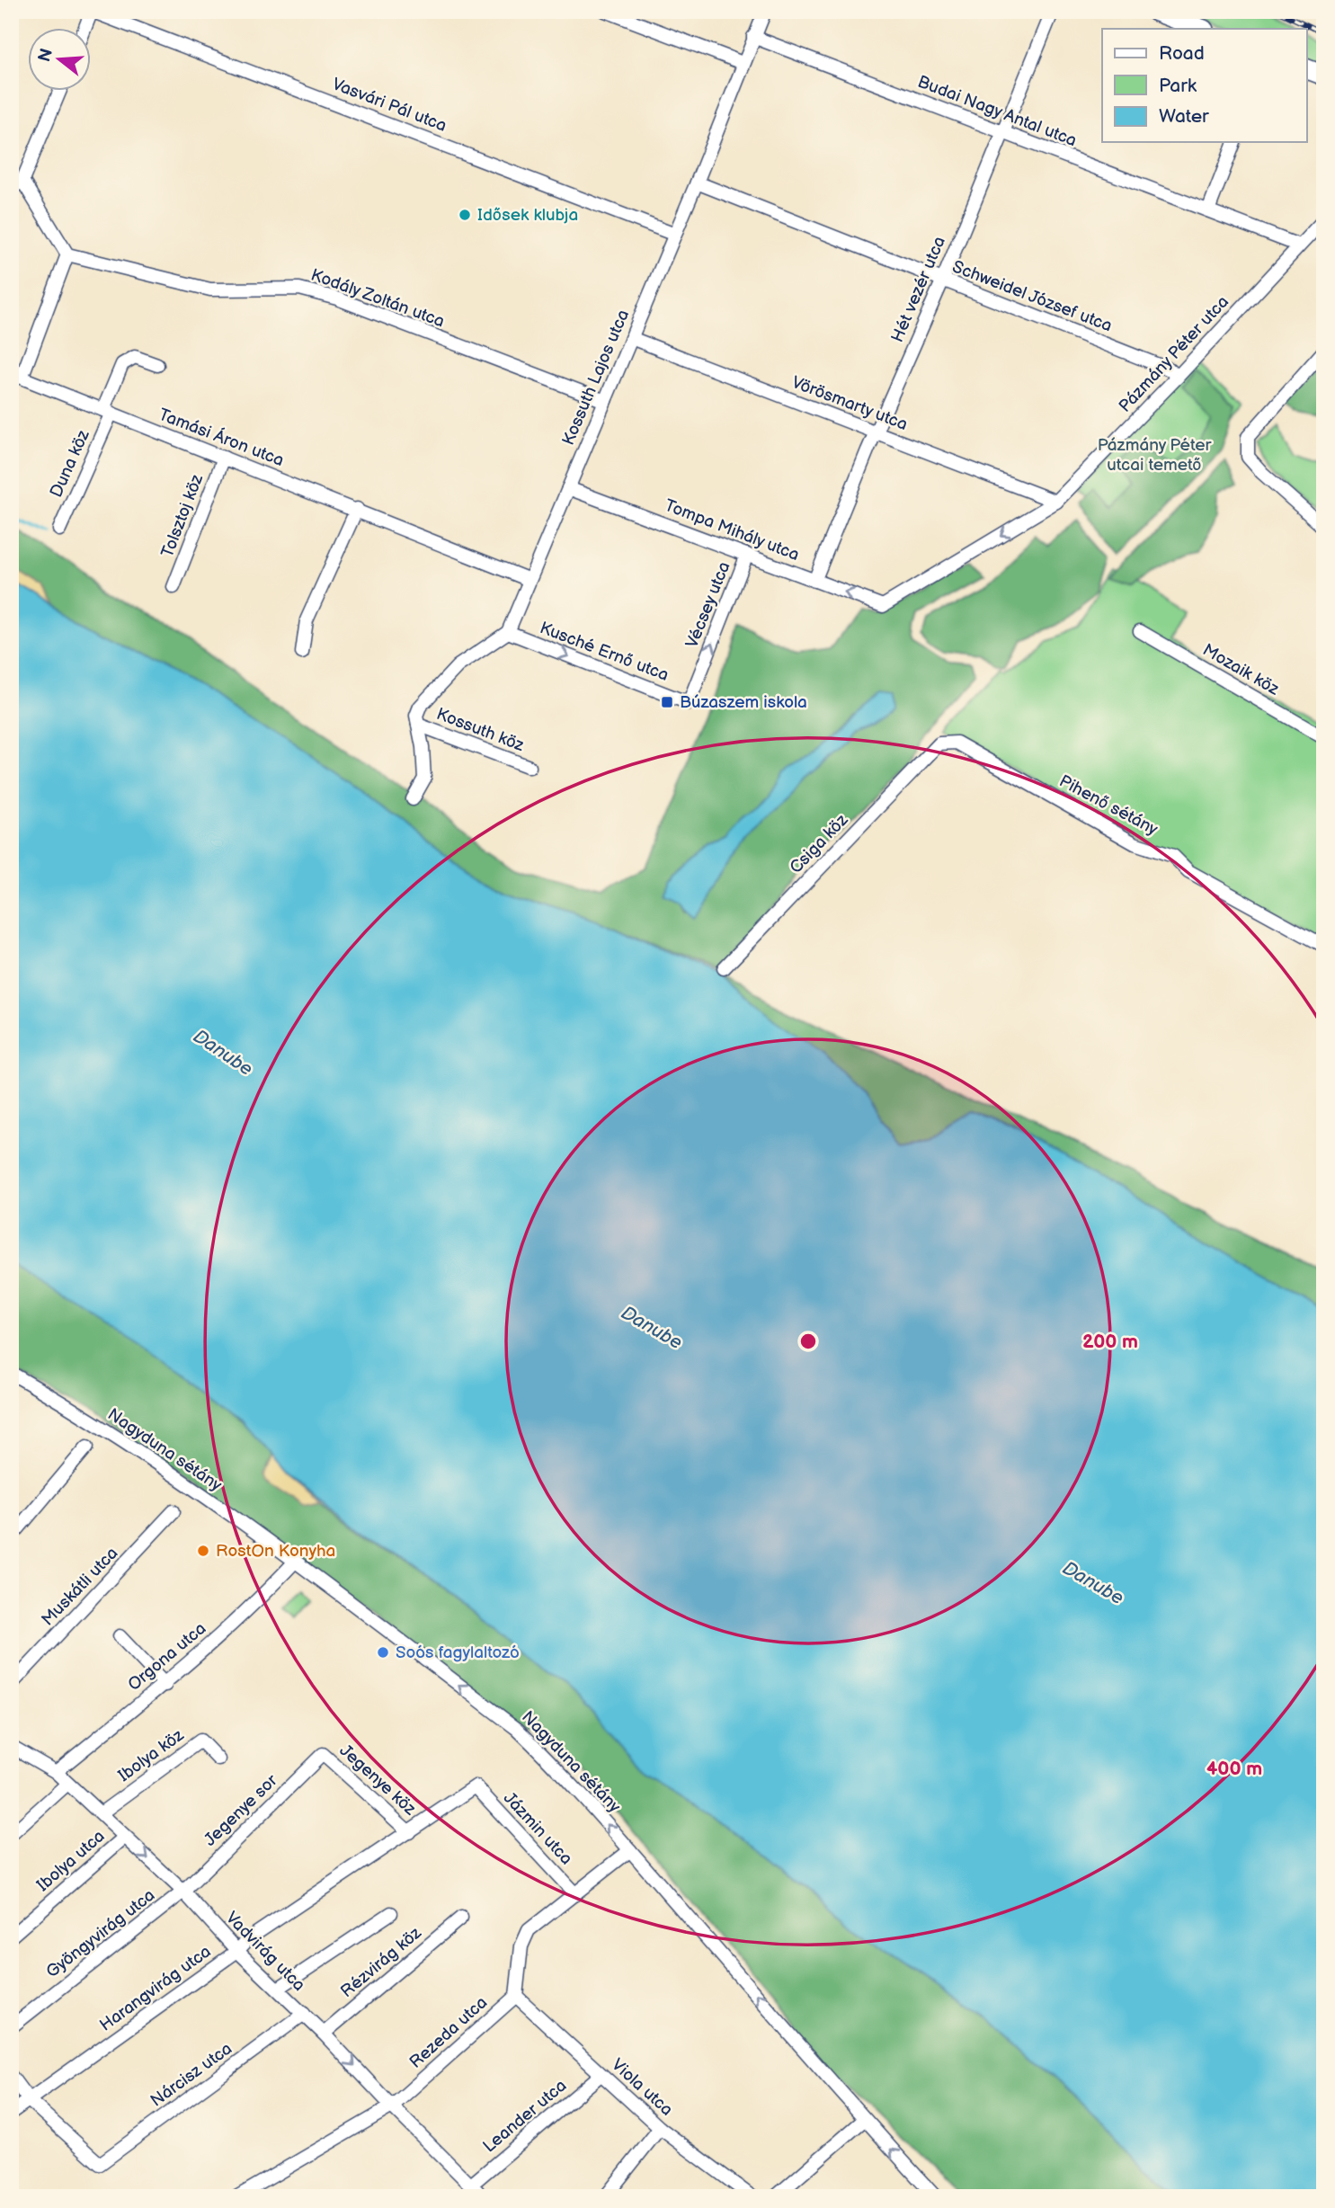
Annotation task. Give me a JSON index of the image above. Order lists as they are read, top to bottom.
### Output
{
  "streets": {
    "street": [
      "Vasvári Pál utca",
      "Budai Nagy Antal utca",
      "Hét vezér utca",
      "Schweidel József utca",
      "Kodály Zoltán utca",
      "Pázmány Péter utca",
      "Kossuth Lajos utca",
      "Vörösmarty utca",
      "Tamási Áron utca",
      "Duna köz",
      "Tolsztoj köz",
      "Tompa Mihály utca",
      "Vécsey utca",
      "Kusché Ernő utca",
      "Mozaik köz",
      "Kossuth köz",
      "Pihenő sétány",
      "Csiga köz",
      "Nagyduna sétány",
      "Muskátli utca",
      "Orgona utca",
      "Ibolya köz",
      "Jegenye köz",
      "Jegenye sor",
      "Jázmin utca",
      "Ibolya utca",
      "Gyöngyvirág utca",
      "Vadvirág utca",
      "Rézvirág köz",
      "Harangvirág utca",
      "Rezeda utca",
      "Nárcisz utca",
      "Viola utca",
      "Leander utca"
    ]
  },
  "crossings": [
    ["Vasvári Pál utca", "Kossuth Lajos utca"],
    ["Budai Nagy Antal utca", "Hét vezér utca"],
    ["Budai Nagy Antal utca", "Pázmány Péter utca"],
    ["Budai Nagy Antal utca", "Kossuth Lajos utca"],
    ["Hét vezér utca", "Schweidel József utca"],
    ["Hét vezér utca", "Vörösmarty utca"],
    ["Hét vezér utca", "Tompa Mihály utca"],
    ["Schweidel József utca", "Pázmány Péter utca"],
    ["Schweidel József utca", "Kossuth Lajos utca"],
    ["Kodály Zoltán utca", "Kossuth Lajos utca"],
    ["Kodály Zoltán utca", "Tamási Áron utca"],
    ["Pázmány Péter utca", "Vörösmarty utca"],
    ["Pázmány Péter utca", "Tompa Mihály utca"],
    ["Kossuth Lajos utca", "Vörösmarty utca"],
    ["Kossuth Lajos utca", "Tamási Áron utca"],
    ["Kossuth Lajos utca", "Tompa Mihály utca"],
    ["Kossuth Lajos utca", "Kusché Ernő utca"],
    ["Tamási Áron utca", "Duna köz"],
    ["Tamási Áron utca", "Tolsztoj köz"],
    ["Tompa Mihály utca", "Vécsey utca"],
    ["Vécsey utca", "Kusché Ernő utca"],
    ["Pihenő sétány", "Csiga köz"],
    ["Nagyduna sétány", "Orgona utca"],
    ["Orgona utca", "Vadvirág utca"],
    ["Ibolya köz", "Vadvirág utca"],
    ["Jegenye köz", "Jegenye sor"],
    ["Jegenye köz", "Harangvirág utca"],
    ["Jegenye sor", "Gyöngyvirág utca"],
    ["Jegenye sor", "Vadvirág utca"],
    ["Jázmin utca", "Harangvirág utca"],
    ["Ibolya utca", "Vadvirág utca"],
    ["Gyöngyvirág utca", "Vadvirág utca"],
    ["Vadvirág utca", "Rézvirág köz"],
    ["Vadvirág utca", "Harangvirág utca"],
    ["Vadvirág utca", "Rezeda utca"],
    ["Vadvirág utca", "Nárcisz utca"],
    ["Vadvirág utca", "Leander utca"],
    ["Harangvirág utca", "Nárcisz utca"],
    ["Rezeda utca", "Viola utca"],
    ["Viola utca", "Leander utca"]
  ],
  "one_way": ["Vécsey utca", "Kusché Ernő utca", "Nagyduna sétány"],
  "water": ["Danube"],
  "parks": ["Pázmány Péter utcai temető"],
  "places": {
    "other": ["Idősek klubja", "RostOn Konyha", "Soós fagylaltozó"],
    "transit": ["Búzaszem iskola"]
  },
  "legend": ["Road", "Park", "Water"],
  "north": "left",
  "rings": ["200 m", "400 m"]
}
